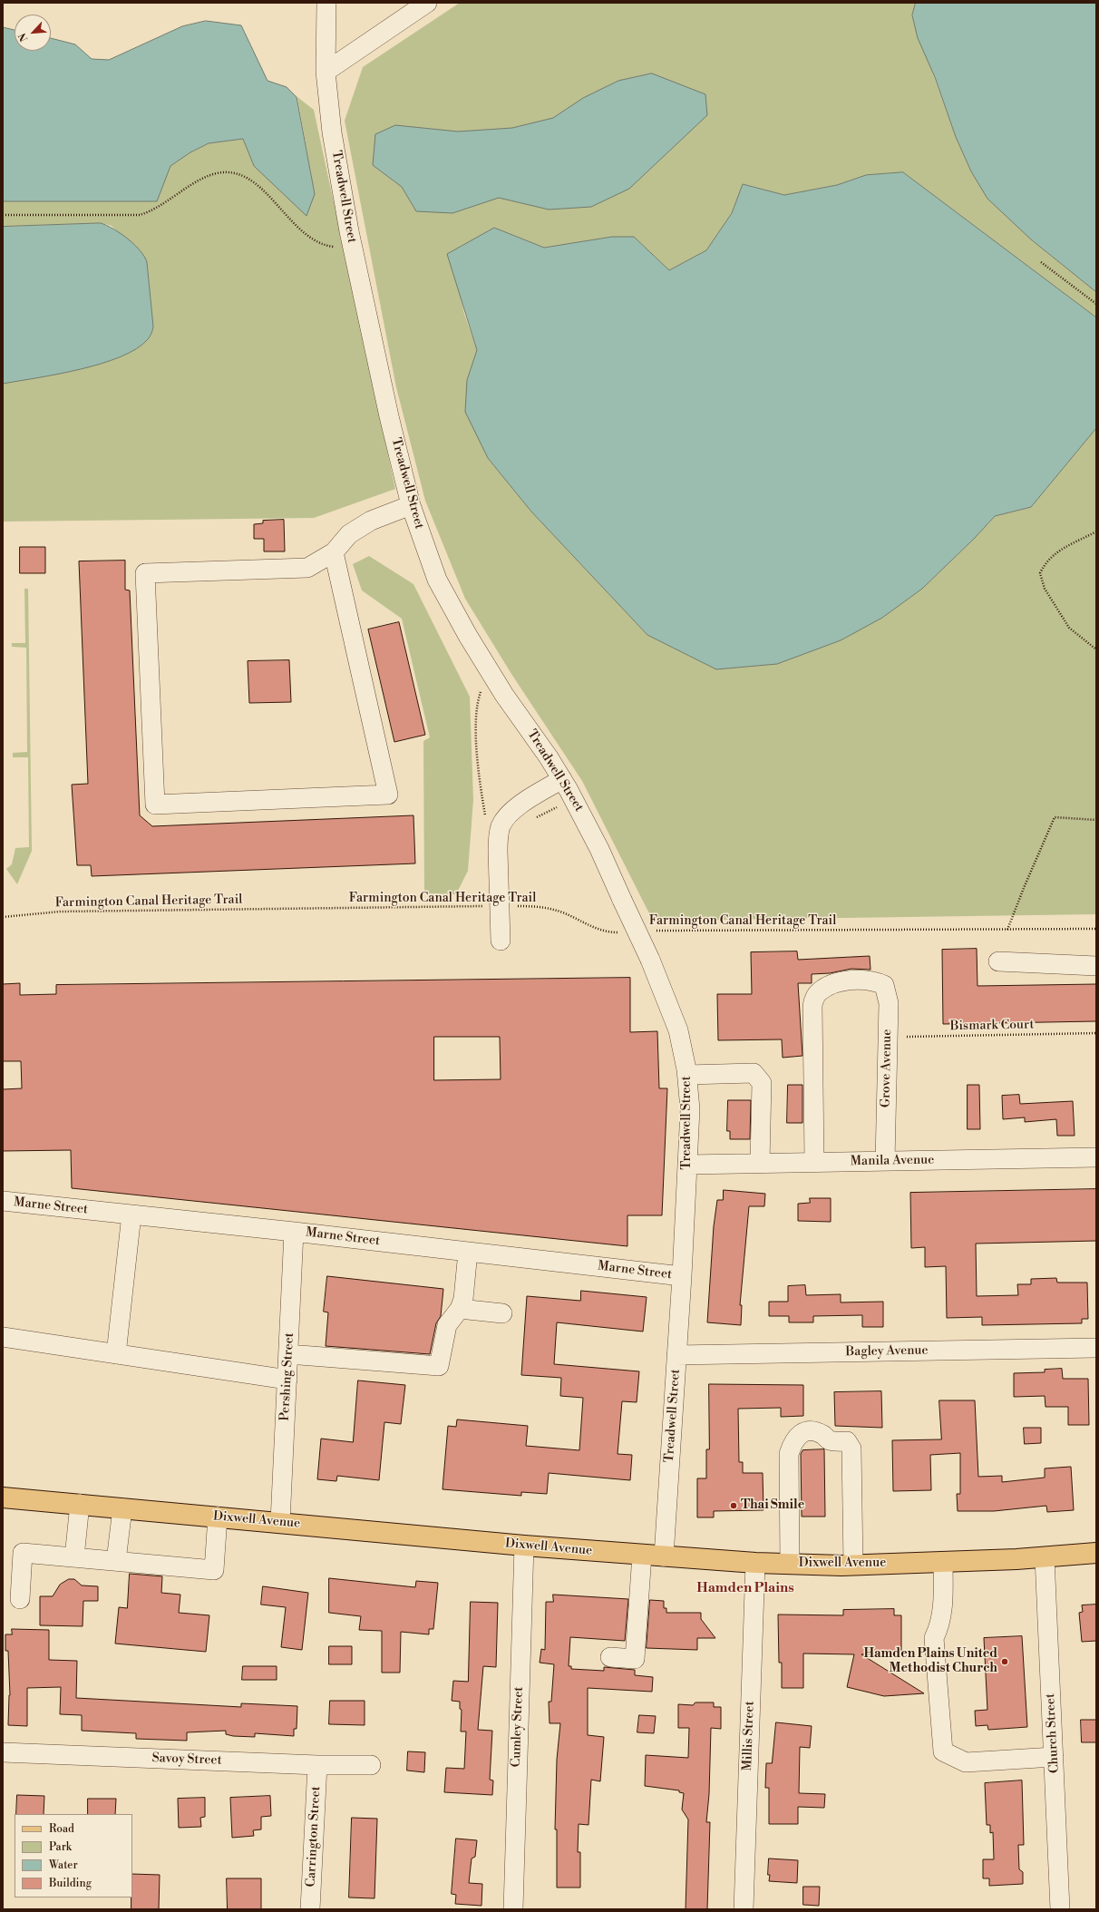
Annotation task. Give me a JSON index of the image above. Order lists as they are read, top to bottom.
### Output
{
  "streets": {
    "main road": ["Dixwell Avenue"],
    "street": [
      "Treadwell Street",
      "Grove Avenue",
      "Manila Avenue",
      "Marne Street",
      "Bagley Avenue",
      "Pershing Street",
      "Cumley Street",
      "Church Street",
      "Millis Street",
      "Savoy Street",
      "Carrington Street"
    ],
    "path": ["Farmington Canal Heritage Trail", "Bismark Court"]
  },
  "crossings": [
    ["Treadwell Street", "Manila Avenue"],
    ["Treadwell Street", "Marne Street"],
    ["Treadwell Street", "Bagley Avenue"],
    ["Treadwell Street", "Dixwell Avenue"],
    ["Bismark Court", "Grove Avenue"],
    ["Grove Avenue", "Manila Avenue"],
    ["Marne Street", "Pershing Street"],
    ["Pershing Street", "Dixwell Avenue"],
    ["Dixwell Avenue", "Cumley Street"],
    ["Dixwell Avenue", "Church Street"],
    ["Dixwell Avenue", "Millis Street"],
    ["Savoy Street", "Carrington Street"]
  ],
  "districts": ["Hamden Plains"],
  "places": ["Thai Smile", "Hamden Plains United Methodist Church"],
  "legend": [
    "Road",
    "Park",
    "Water",
    "Building"
  ],
  "north": "bottom left"
}
